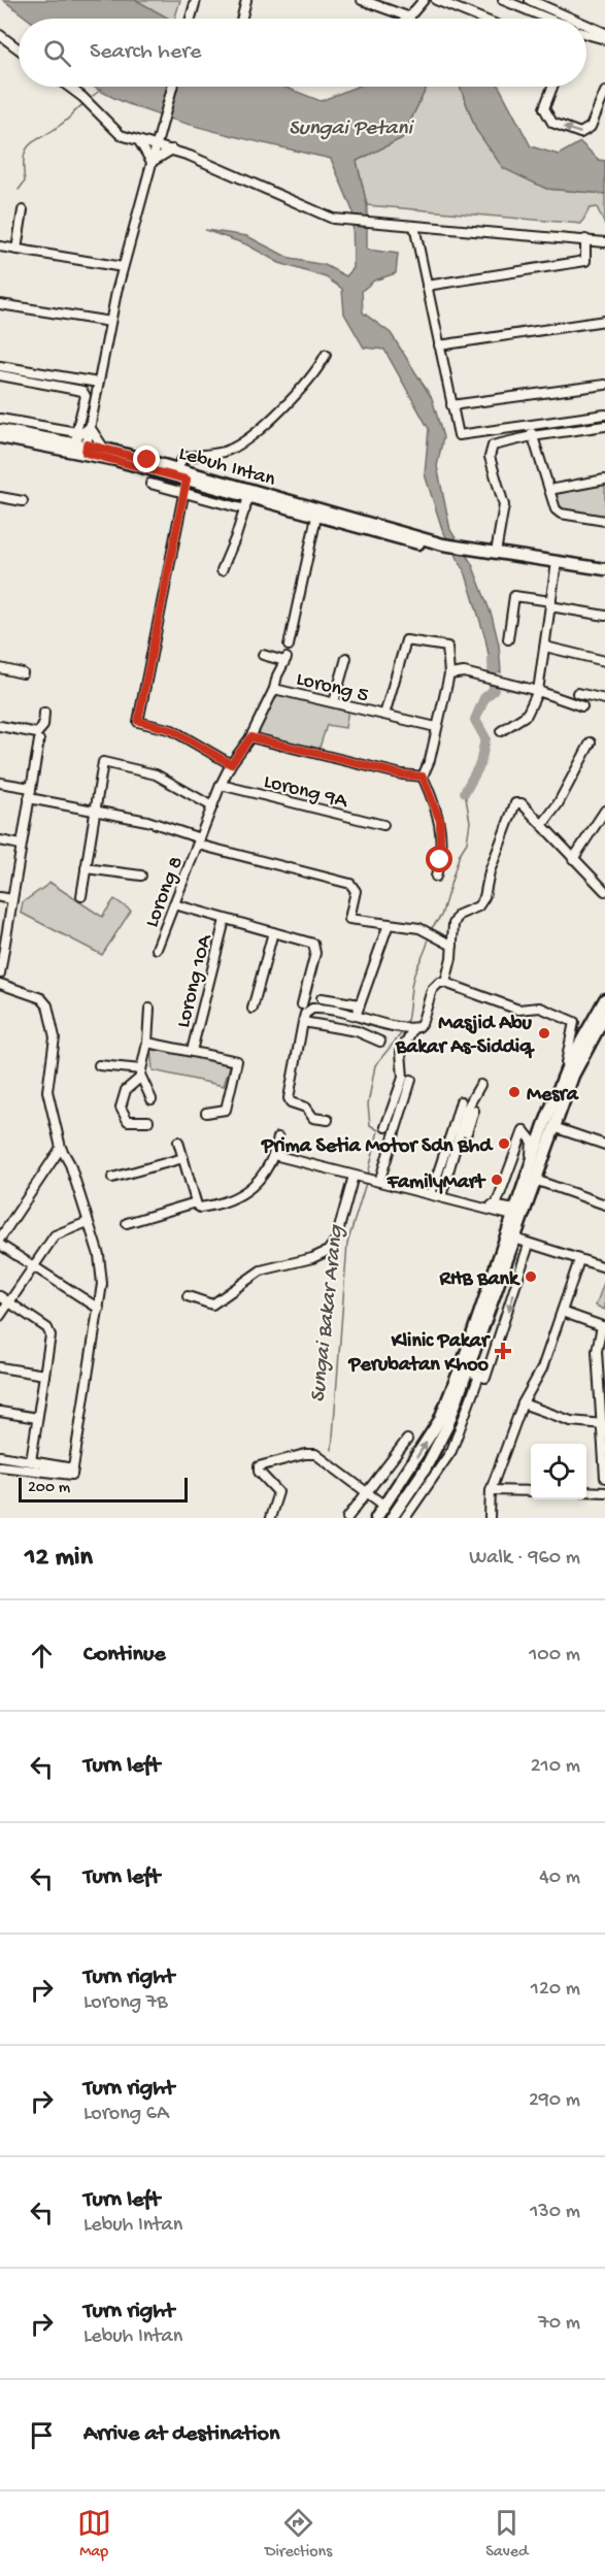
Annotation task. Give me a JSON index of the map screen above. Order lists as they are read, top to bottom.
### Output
{
  "streets": {
    "main road": ["Lebuh Intan"],
    "street": [
      "Lorong 5",
      "Lorong 9A",
      "Lorong 8",
      "Lorong 10A"
    ]
  },
  "crossings": [
    ["Lorong 5", "Lorong 9A"],
    ["Lorong 5", "Lorong 8"],
    ["Lorong 9A", "Lorong 8"]
  ],
  "water": ["Sungai Petani", "Sungai Bakar Arang"],
  "places": {
    "other": [
      "Masjid Abu Bakar As-Siddiq",
      "Mesra",
      "Prima Setia Motor Sdn Bhd",
      "FamilyMart",
      "RHB Bank"
    ],
    "health": ["Klinic Pakar Perubatan Khoo"]
  },
  "scale_bar": "200 m",
  "page": {
    "search": "Search here",
    "scale": "200 m",
    "heading": ["12 min", "Walk · 960 m"],
    "list": [
      ["Continue", "100 m"],
      ["Turn left", "210 m"],
      ["Turn left", "40 m"],
      ["Turn right", "Lorong 7B", "120 m"],
      ["Turn right", "Lorong 6A", "290 m"],
      ["Turn left", "Lebuh Intan", "130 m"],
      ["Turn right", "Lebuh Intan", "70 m"],
      "Arrive at destination"
    ],
    "nav": ["Map", "Directions", "Saved"]
  }
}
